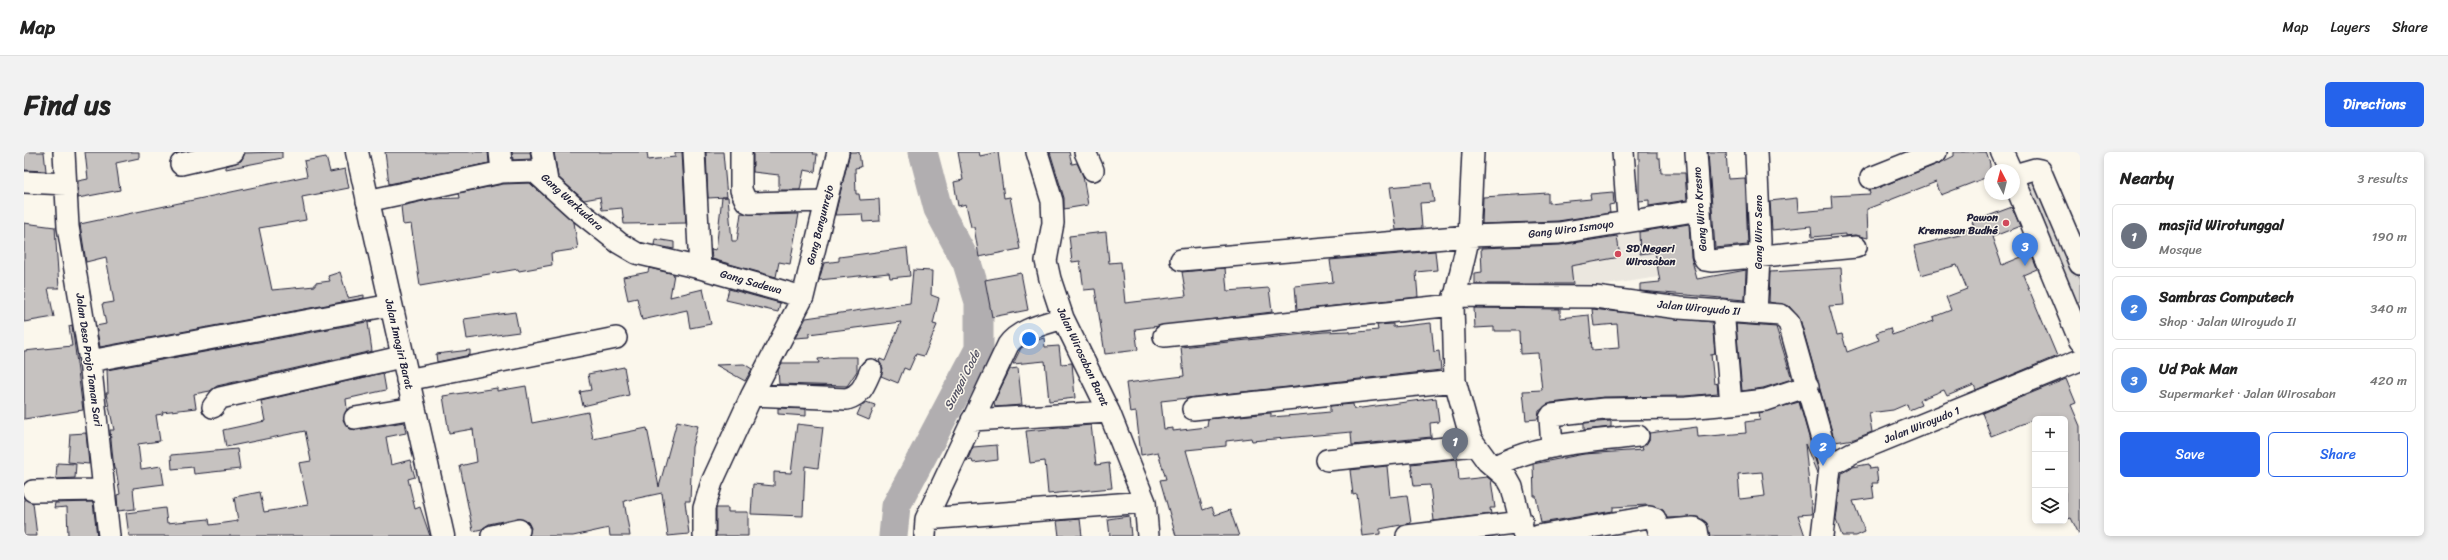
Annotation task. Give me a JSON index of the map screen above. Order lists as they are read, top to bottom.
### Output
{
  "streets": {
    "main road": ["Jalan Imogiri Barat"],
    "street": [
      "Gang Werkudara",
      "Gang Wiro Kresno",
      "Gang Bangunrejo",
      "Gang Wiro Ismoyo",
      "Gang Wiro Seno",
      "Gang Sadewa",
      "Jalan Wiroyudo II",
      "Jalan Wirosaban Barat",
      "Jalan Desa Projo Taman Sari",
      "Jalan Wiroyudo 1"
    ]
  },
  "crossings": [
    ["Gang Werkudara", "Gang Sadewa"],
    ["Gang Werkudara", "Jalan Imogiri Barat"],
    ["Gang Wiro Kresno", "Gang Wiro Ismoyo"],
    ["Gang Wiro Kresno", "Gang Wiro Seno"],
    ["Gang Bangunrejo", "Gang Sadewa"],
    ["Gang Wiro Seno", "Jalan Wiroyudo II"],
    ["Jalan Wiroyudo II", "Jalan Wiroyudo 1"]
  ],
  "water": ["Sungai Code"],
  "places": ["Pawon Kremesan Budhé", "SD Negeri Wirosaban"],
  "north": "top",
  "page": {
    "header": "Map",
    "nav": ["Map", "Layers", "Share"],
    "title": "Find us",
    "buttons": [
      "Directions",
      ["Save", "Share"]
    ],
    "heading": ["Nearby", "3 results"],
    "list": [
      {
        "mark": "1",
        "name": "masjid Wirotunggal",
        "note": "Mosque",
        "value": "190 m"
      },
      {
        "mark": "2",
        "name": "Sambras Computech",
        "note": "Shop · Jalan Wiroyudo II",
        "value": "340 m"
      },
      {
        "mark": "3",
        "name": "Ud Pak Man",
        "note": "Supermarket · Jalan Wirosaban",
        "value": "420 m"
      }
    ],
    "pins": ["3", "1", "2"],
    "map_buttons": ["+", "−"]
  }
}
